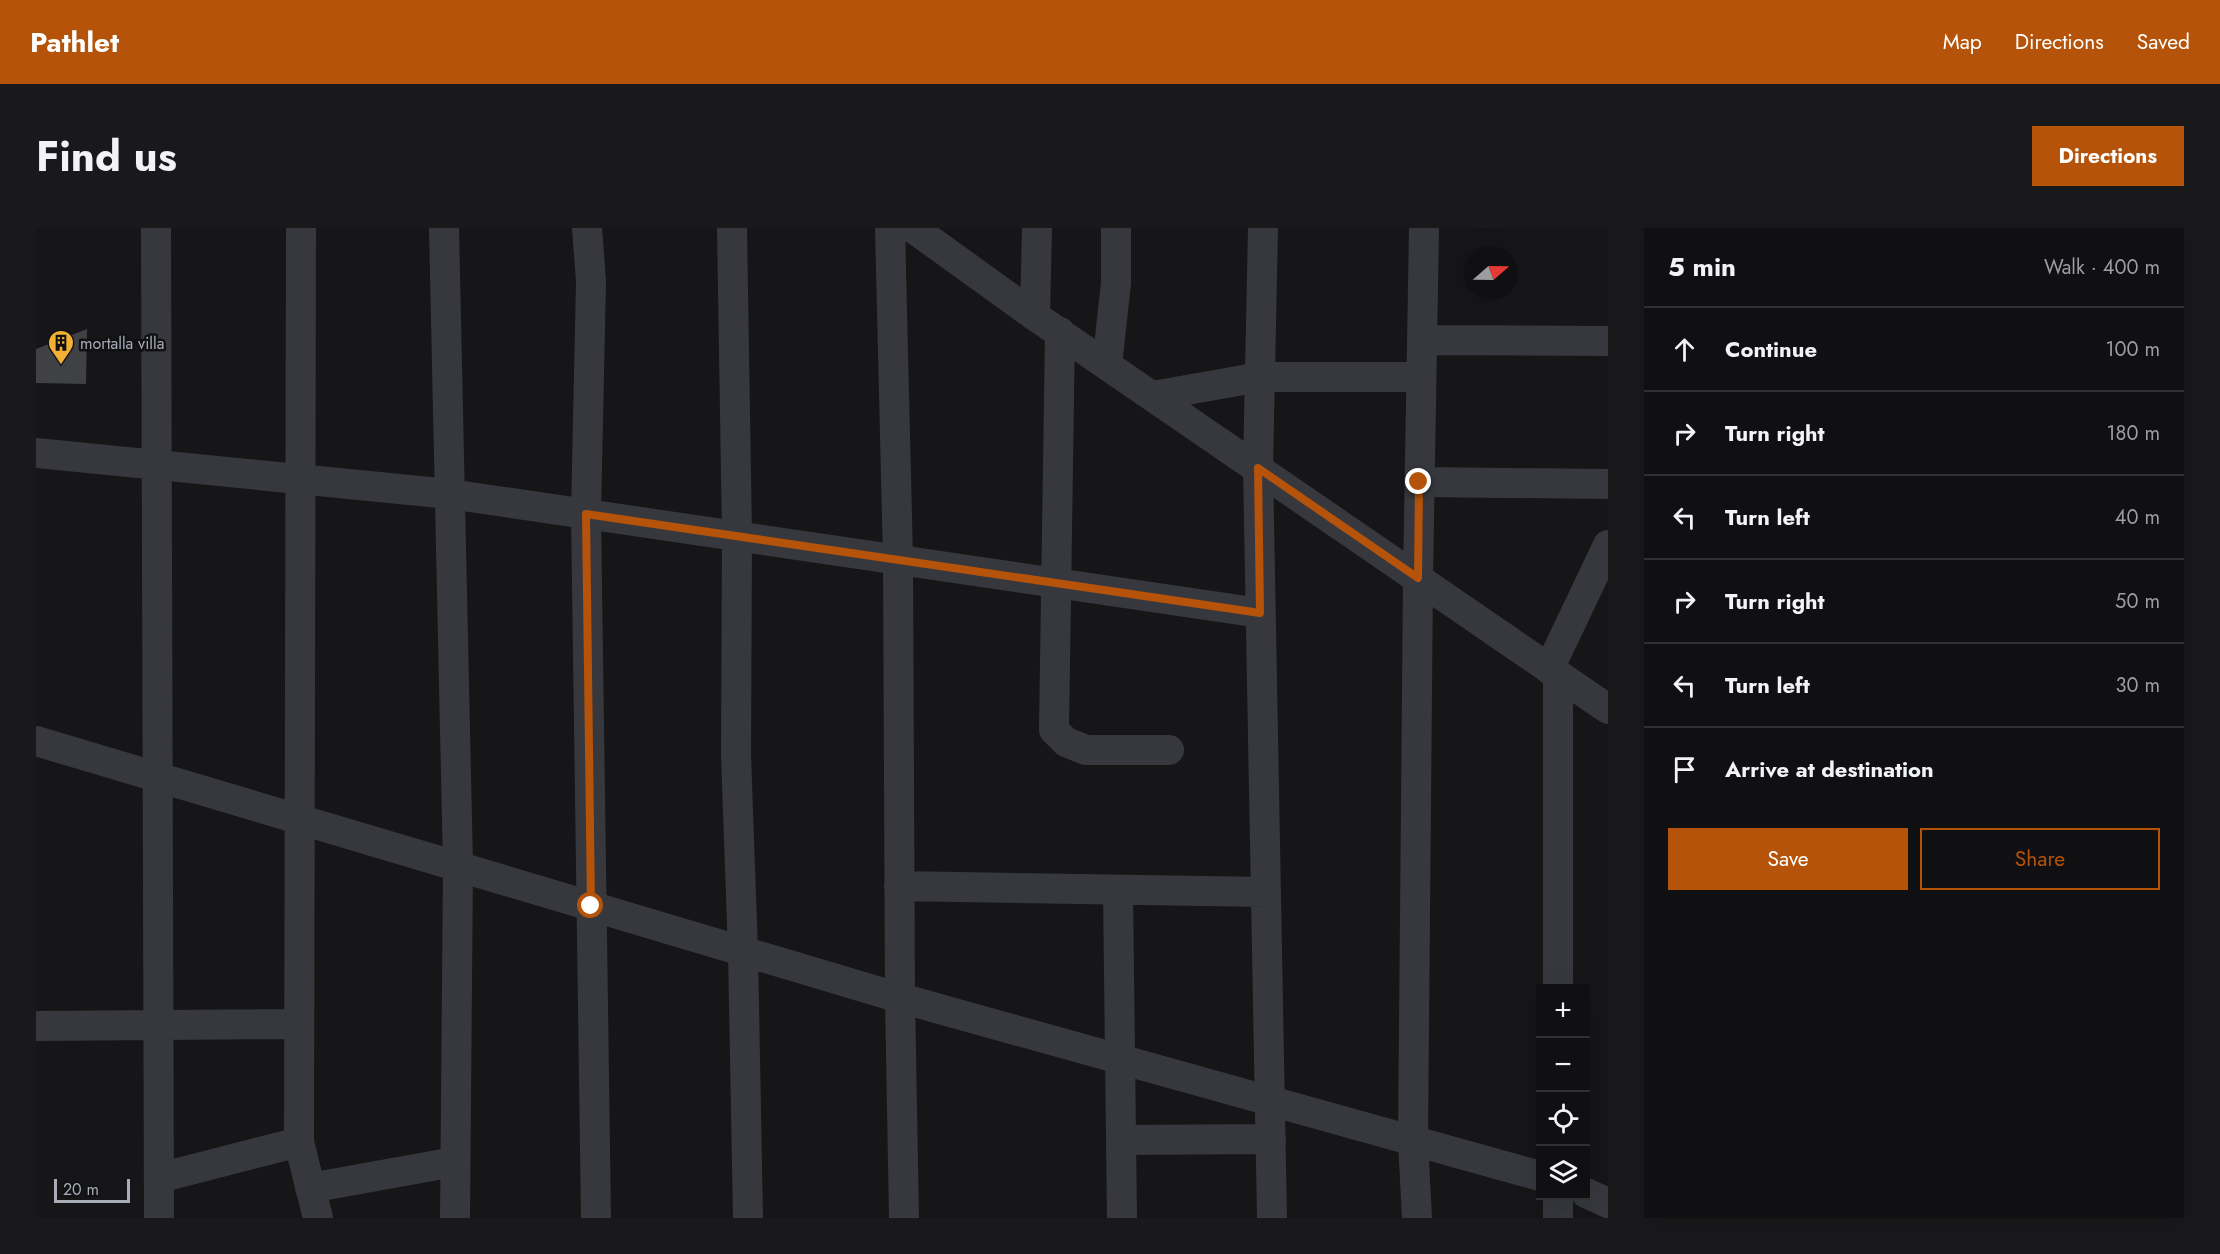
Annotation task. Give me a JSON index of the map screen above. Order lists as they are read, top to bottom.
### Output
{
  "places": {
    "building": ["mortalla villa"]
  },
  "scale_bar": "20 m",
  "north": "right",
  "page": {
    "header": "Pathlet",
    "nav": ["Map", "Directions", "Saved"],
    "title": "Find us",
    "buttons": [
      "Directions",
      ["Save", "Share"]
    ],
    "heading": ["5 min", "Walk · 400 m"],
    "list": [
      ["Continue", "100 m"],
      ["Turn right", "180 m"],
      ["Turn left", "40 m"],
      ["Turn right", "50 m"],
      ["Turn left", "30 m"],
      "Arrive at destination"
    ],
    "map_buttons": ["+", "−"],
    "scale": "20 m"
  }
}
